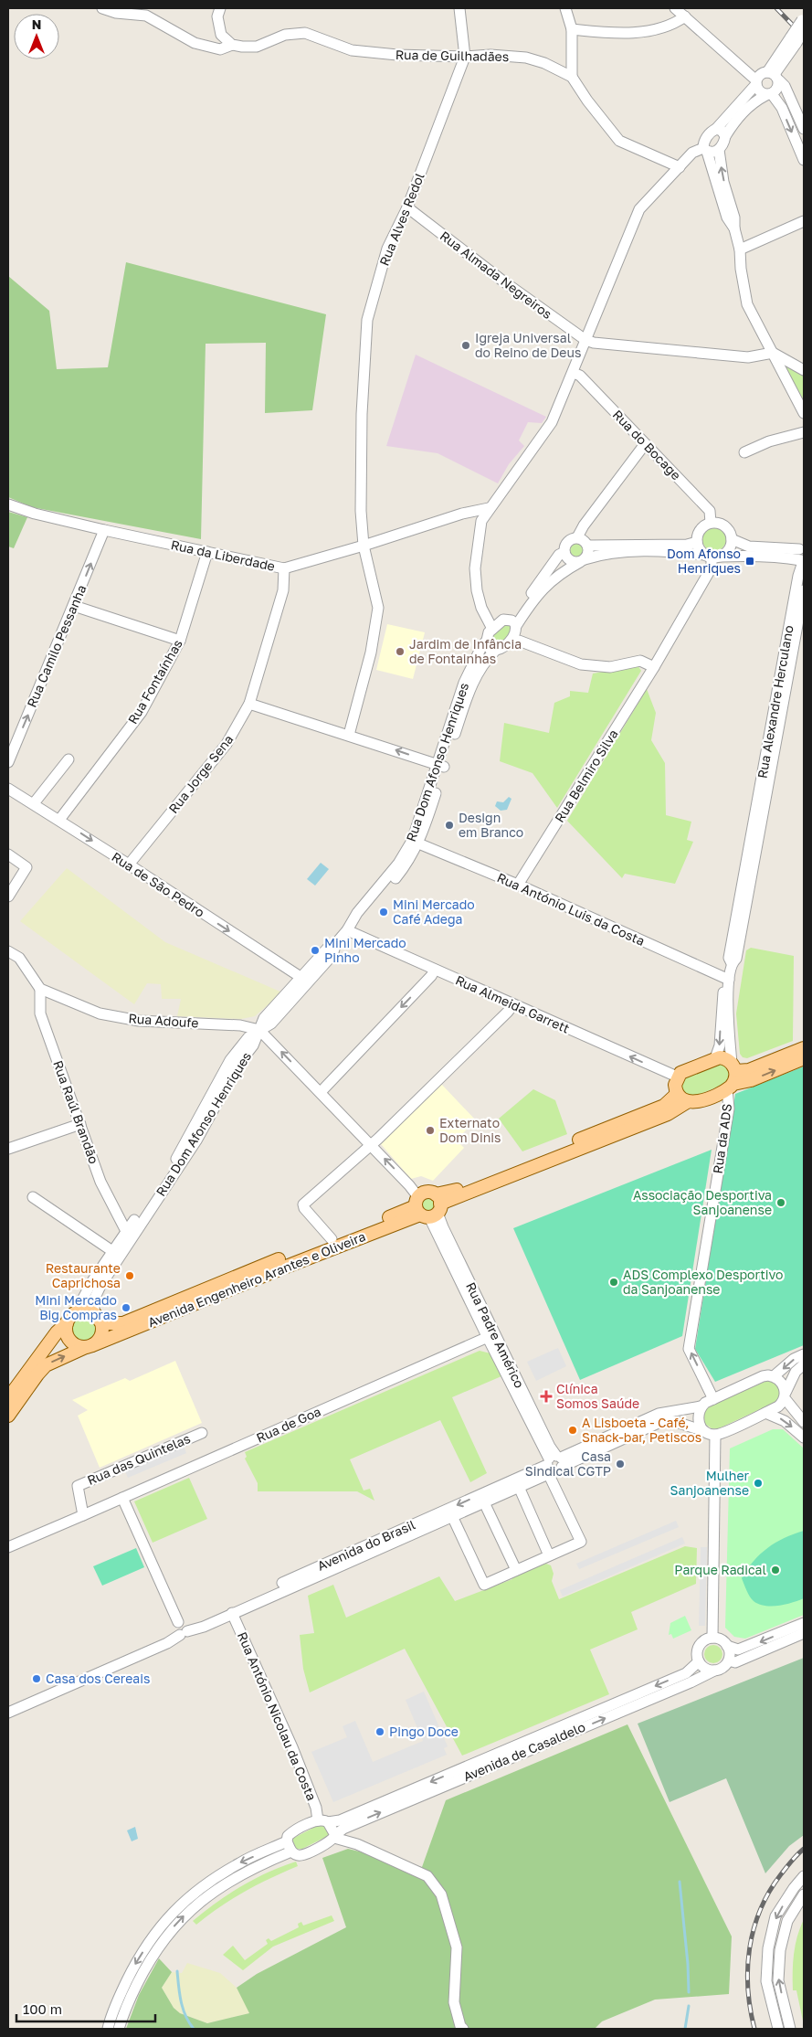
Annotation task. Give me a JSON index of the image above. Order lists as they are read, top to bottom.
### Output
{
  "streets": {
    "main road": ["Rua Dom Afonso Henriques", "Avenida Engenheiro Arantes e Oliveira"],
    "street": [
      "Rua de Guilhadães",
      "Rua Alves Redol",
      "Rua Almada Negreiros",
      "Rua do Bocage",
      "Rua da Liberdade",
      "Rua Camilo Pessanha",
      "Rua Fontaínhas",
      "Rua Alexandre Herculano",
      "Rua Jorge Sena",
      "Rua Belmiro Silva",
      "Rua de São Pedro",
      "Rua António Luis da Costa",
      "Rua Almeida Garrett",
      "Rua Adoufe",
      "Rua Raúl Brandão",
      "Rua da ADS",
      "Rua Padre Américo",
      "Rua de Goa",
      "Rua das Quintelas",
      "Avenida do Brasil",
      "Rua António Nicolau da Costa",
      "Avenida de Casaldelo"
    ]
  },
  "crossings": [
    ["Rua de Guilhadães", "Rua Alves Redol"],
    ["Rua Alves Redol", "Rua Almada Negreiros"],
    ["Rua Alves Redol", "Rua da Liberdade"],
    ["Rua do Bocage", "Rua Dom Afonso Henriques"],
    ["Rua do Bocage", "Rua Belmiro Silva"],
    ["Rua da Liberdade", "Rua Camilo Pessanha"],
    ["Rua da Liberdade", "Rua Fontaínhas"],
    ["Rua da Liberdade", "Rua Jorge Sena"],
    ["Rua Fontaínhas", "Rua de São Pedro"],
    ["Rua Alexandre Herculano", "Rua Dom Afonso Henriques"],
    ["Rua Alexandre Herculano", "Rua António Luis da Costa"],
    ["Rua Dom Afonso Henriques", "Rua Belmiro Silva"],
    ["Rua Dom Afonso Henriques", "Rua de São Pedro"],
    ["Rua Dom Afonso Henriques", "Rua António Luis da Costa"],
    ["Rua Dom Afonso Henriques", "Rua Almeida Garrett"],
    ["Rua Dom Afonso Henriques", "Rua Adoufe"],
    ["Rua Dom Afonso Henriques", "Rua Raúl Brandão"],
    ["Rua Dom Afonso Henriques", "Avenida Engenheiro Arantes e Oliveira"],
    ["Rua Dom Afonso Henriques", "Rua Padre Américo"],
    ["Rua Jorge Sena", "Rua de São Pedro"],
    ["Rua Belmiro Silva", "Rua António Luis da Costa"],
    ["Rua Adoufe", "Rua Raúl Brandão"],
    ["Rua Adoufe", "Rua Padre Américo"],
    ["Rua da ADS", "Avenida Engenheiro Arantes e Oliveira"],
    ["Rua da ADS", "Avenida do Brasil"],
    ["Avenida Engenheiro Arantes e Oliveira", "Rua Padre Américo"],
    ["Rua Padre Américo", "Rua de Goa"],
    ["Rua Padre Américo", "Avenida do Brasil"],
    ["Rua de Goa", "Rua das Quintelas"],
    ["Avenida do Brasil", "Rua António Nicolau da Costa"],
    ["Rua António Nicolau da Costa", "Avenida de Casaldelo"]
  ],
  "one_way": [
    "Rua Camilo Pessanha",
    "Rua de São Pedro",
    "Rua Almeida Garrett",
    "Rua da ADS"
  ],
  "places": {
    "other": [
      "Igreja Universal do Reino de Deus",
      "Jardim de Infância de Fontainhas",
      "Design em Branco",
      "Mini Mercado Café Adega",
      "Mini Mercado Pinho",
      "Externato Dom Dinis",
      "Associação Desportiva Sanjoanense",
      "Restaurante Caprichosa",
      "ADS Complexo Desportivo da Sanjoanense",
      "Mini Mercado Big Compras",
      "A Lisboeta - Café, Snack-bar, Petiscos",
      "Casa Sindical CGTP",
      "Mulher Sanjoanense",
      "Parque Radical",
      "Casa dos Cereais",
      "Pingo Doce"
    ],
    "transit": ["Dom Afonso Henriques"],
    "health": ["Clínica Somos Saúde"]
  },
  "scale_bar": "100 m",
  "north": "top"
}
